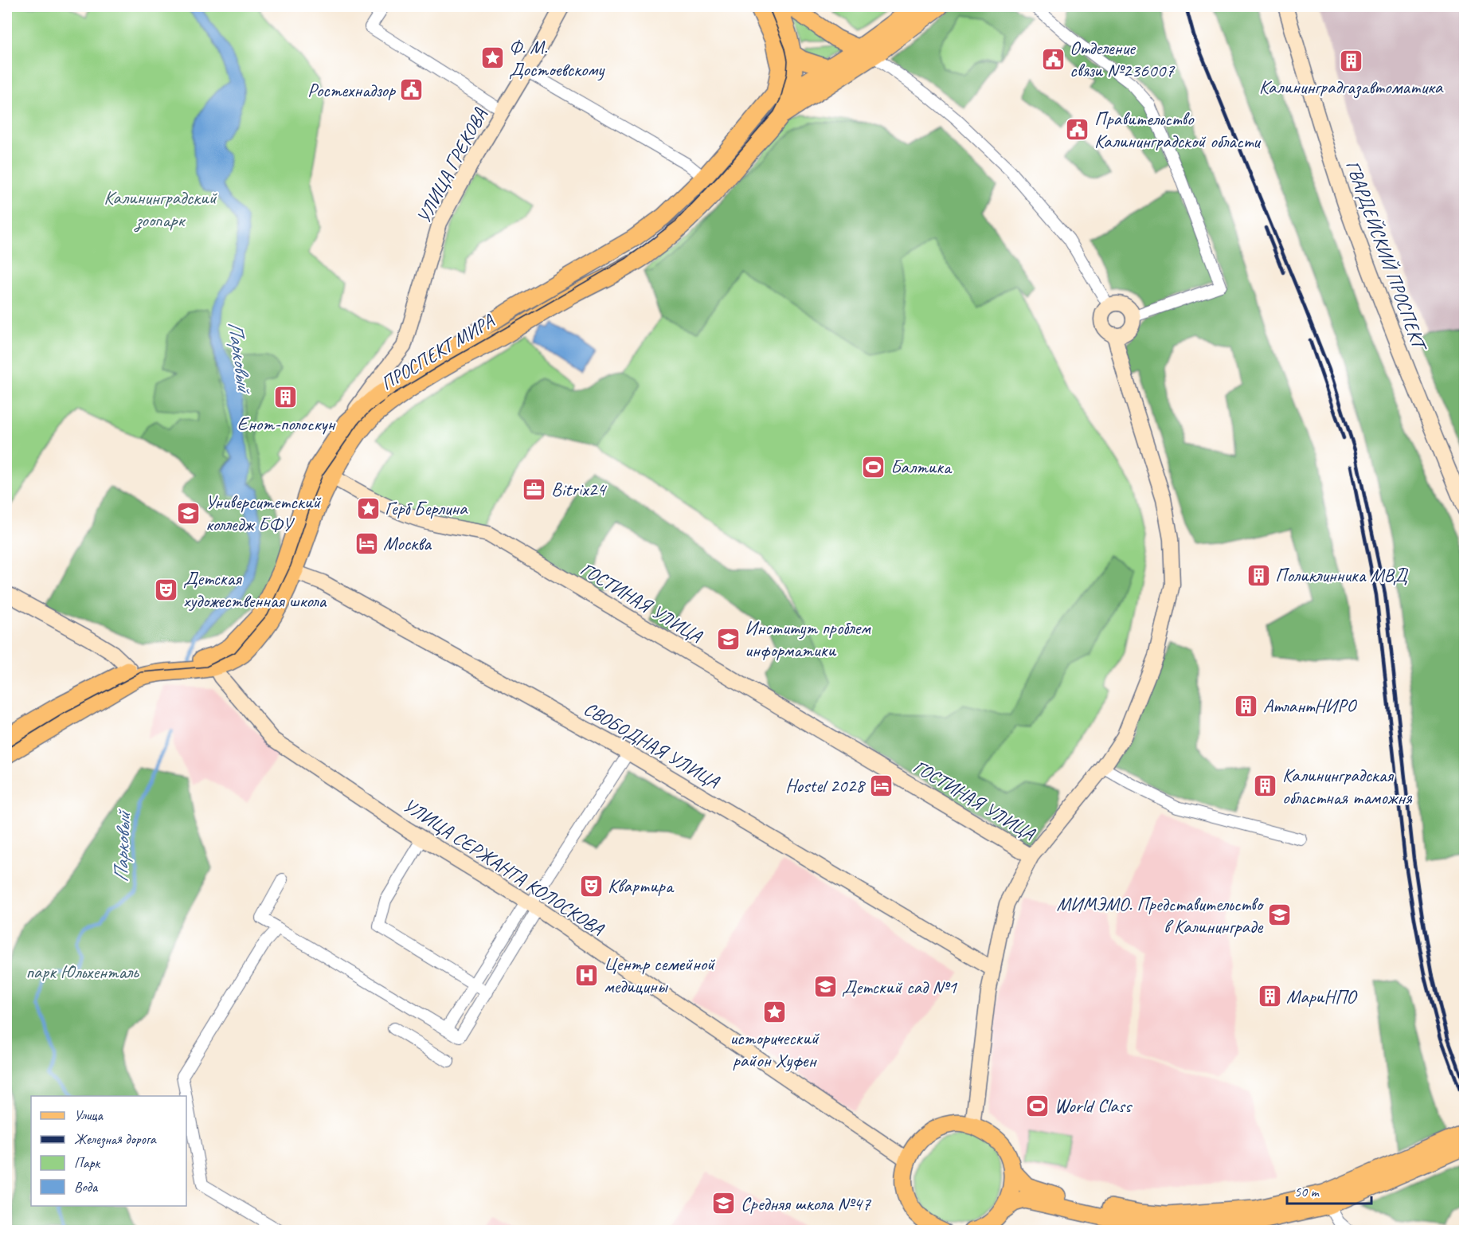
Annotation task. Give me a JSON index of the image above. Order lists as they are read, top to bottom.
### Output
{
  "streets": {
    "main road": [
      "УЛИЦА ГРЕКОВА",
      "ГВАРДЕЙСКИЙ ПРОСПЕКТ",
      "ПРОСПЕКТ МИРА",
      "ГОСТИНАЯ УЛИЦА",
      "СВОБОДНАЯ УЛИЦА",
      "УЛИЦА СЕРЖАНТА КОЛОСКОВА"
    ]
  },
  "crossings": [
    ["УЛИЦА ГРЕКОВА", "ПРОСПЕКТ МИРА"],
    ["ПРОСПЕКТ МИРА", "ГОСТИНАЯ УЛИЦА"],
    ["ПРОСПЕКТ МИРА", "СВОБОДНАЯ УЛИЦА"],
    ["ПРОСПЕКТ МИРА", "УЛИЦА СЕРЖАНТА КОЛОСКОВА"]
  ],
  "water": ["Парковый"],
  "parks": ["Калининградский зоопарк", "парк Юльхенталь"],
  "places": {
    "place": ["Ф. М. Достоевскому", "Герб Берлина", "исторический район Хуфен"],
    "public building": ["Отделение связи №236007", "Ростехнадзор", "Правительство Калининградской области"],
    "building": [
      "Калининградгазавтоматика",
      "Енот-полоскун",
      "Поликлинника МВД",
      "АтлантНИРО",
      "Калининградская областная таможня",
      "МариНПО"
    ],
    "sports": ["Балтика", "World Class"],
    "office": ["Bitrix24"],
    "school or university": [
      "Университетский колледж БФУ",
      "Институт проблем информатики",
      "МИМЭМО. Представительство в Калининграде",
      "Детский сад №1",
      "Средняя школа №47"
    ],
    "hotel": ["Москва", "Hostel 2028"],
    "theatre": ["Детская художественная школа", "Квартира"],
    "hospital": ["Центр семейной медицины"]
  },
  "legend": [
    "Улица",
    "Железная дорога",
    "Парк",
    "Вода"
  ],
  "scale_bar": "50 m"
}
